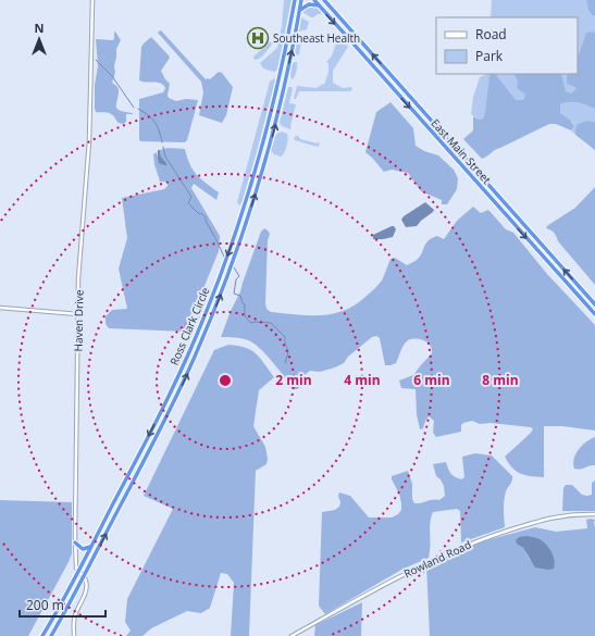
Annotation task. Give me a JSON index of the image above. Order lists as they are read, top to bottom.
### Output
{
  "streets": {
    "highway": ["East Main Street", "Ross Clark Circle"],
    "street": ["Haven Drive", "Rowland Road"]
  },
  "crossings": [
    ["Haven Drive", "Ross Clark Circle"]
  ],
  "places": {
    "hospital": ["Southeast Health"]
  },
  "legend": ["Road", "Park"],
  "scale_bar": "200 m",
  "north": "top",
  "rings": [
    "2 min",
    "4 min",
    "6 min",
    "8 min"
  ]
}
